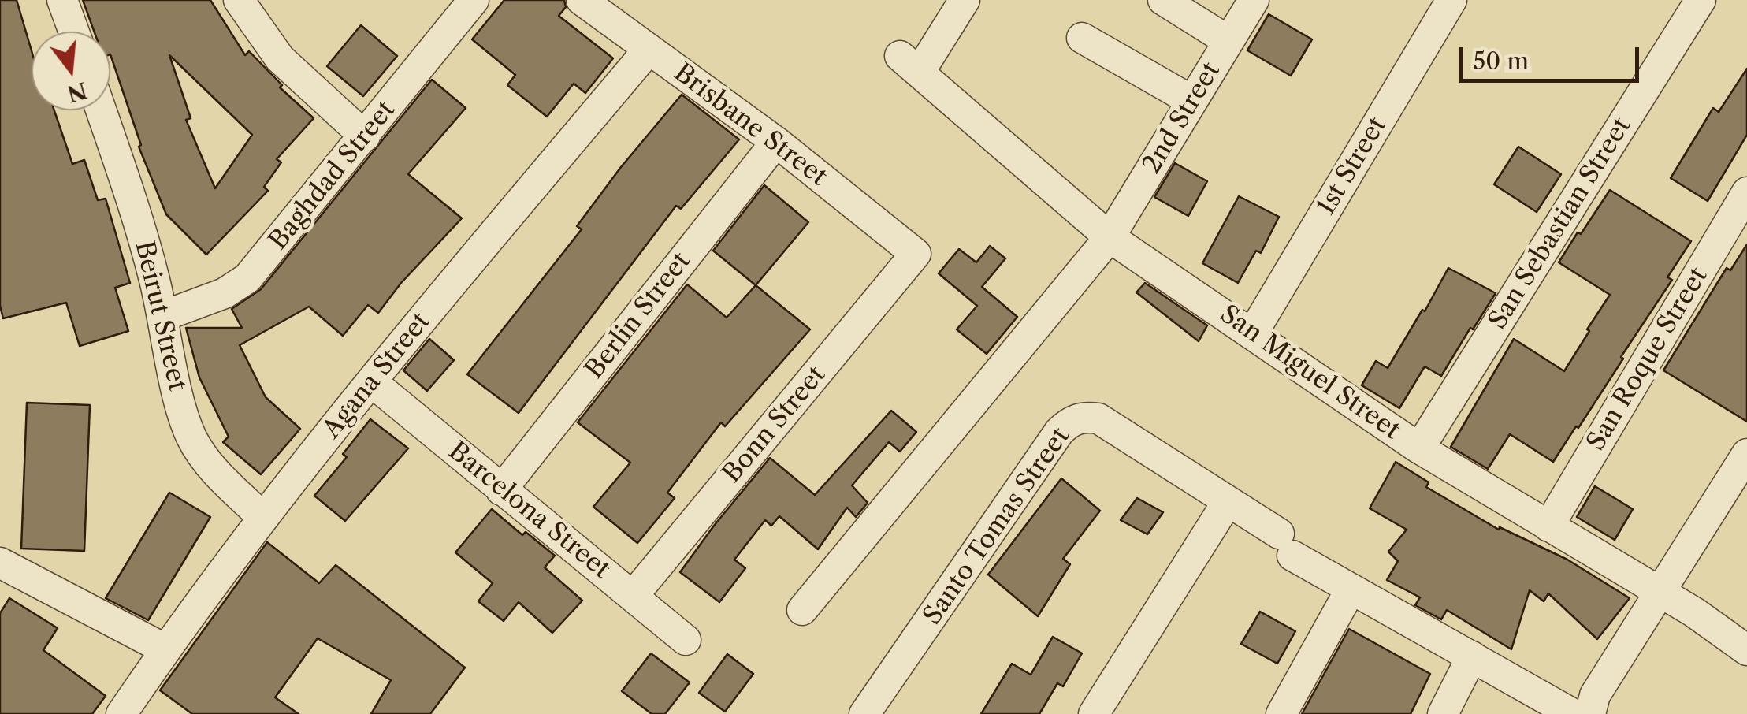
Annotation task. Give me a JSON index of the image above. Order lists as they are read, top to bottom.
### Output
{
  "streets": {
    "street": [
      "2nd Street",
      "Brisbane Street",
      "1st Street",
      "Baghdad Street",
      "San Sebastian Street",
      "Beirut Street",
      "Berlin Street",
      "San Roque Street",
      "San Miguel Street",
      "Agana Street",
      "Bonn Street",
      "Barcelona Street",
      "Santo Tomas Street"
    ]
  },
  "crossings": [
    ["2nd Street", "San Miguel Street"],
    ["Brisbane Street", "Berlin Street"],
    ["Brisbane Street", "Agana Street"],
    ["Brisbane Street", "Bonn Street"],
    ["1st Street", "San Miguel Street"],
    ["Baghdad Street", "Beirut Street"],
    ["San Sebastian Street", "San Miguel Street"],
    ["Beirut Street", "Agana Street"],
    ["Berlin Street", "Barcelona Street"],
    ["San Roque Street", "San Miguel Street"],
    ["Agana Street", "Barcelona Street"],
    ["Bonn Street", "Barcelona Street"]
  ],
  "scale_bar": "50 m",
  "north": "bottom"
}
